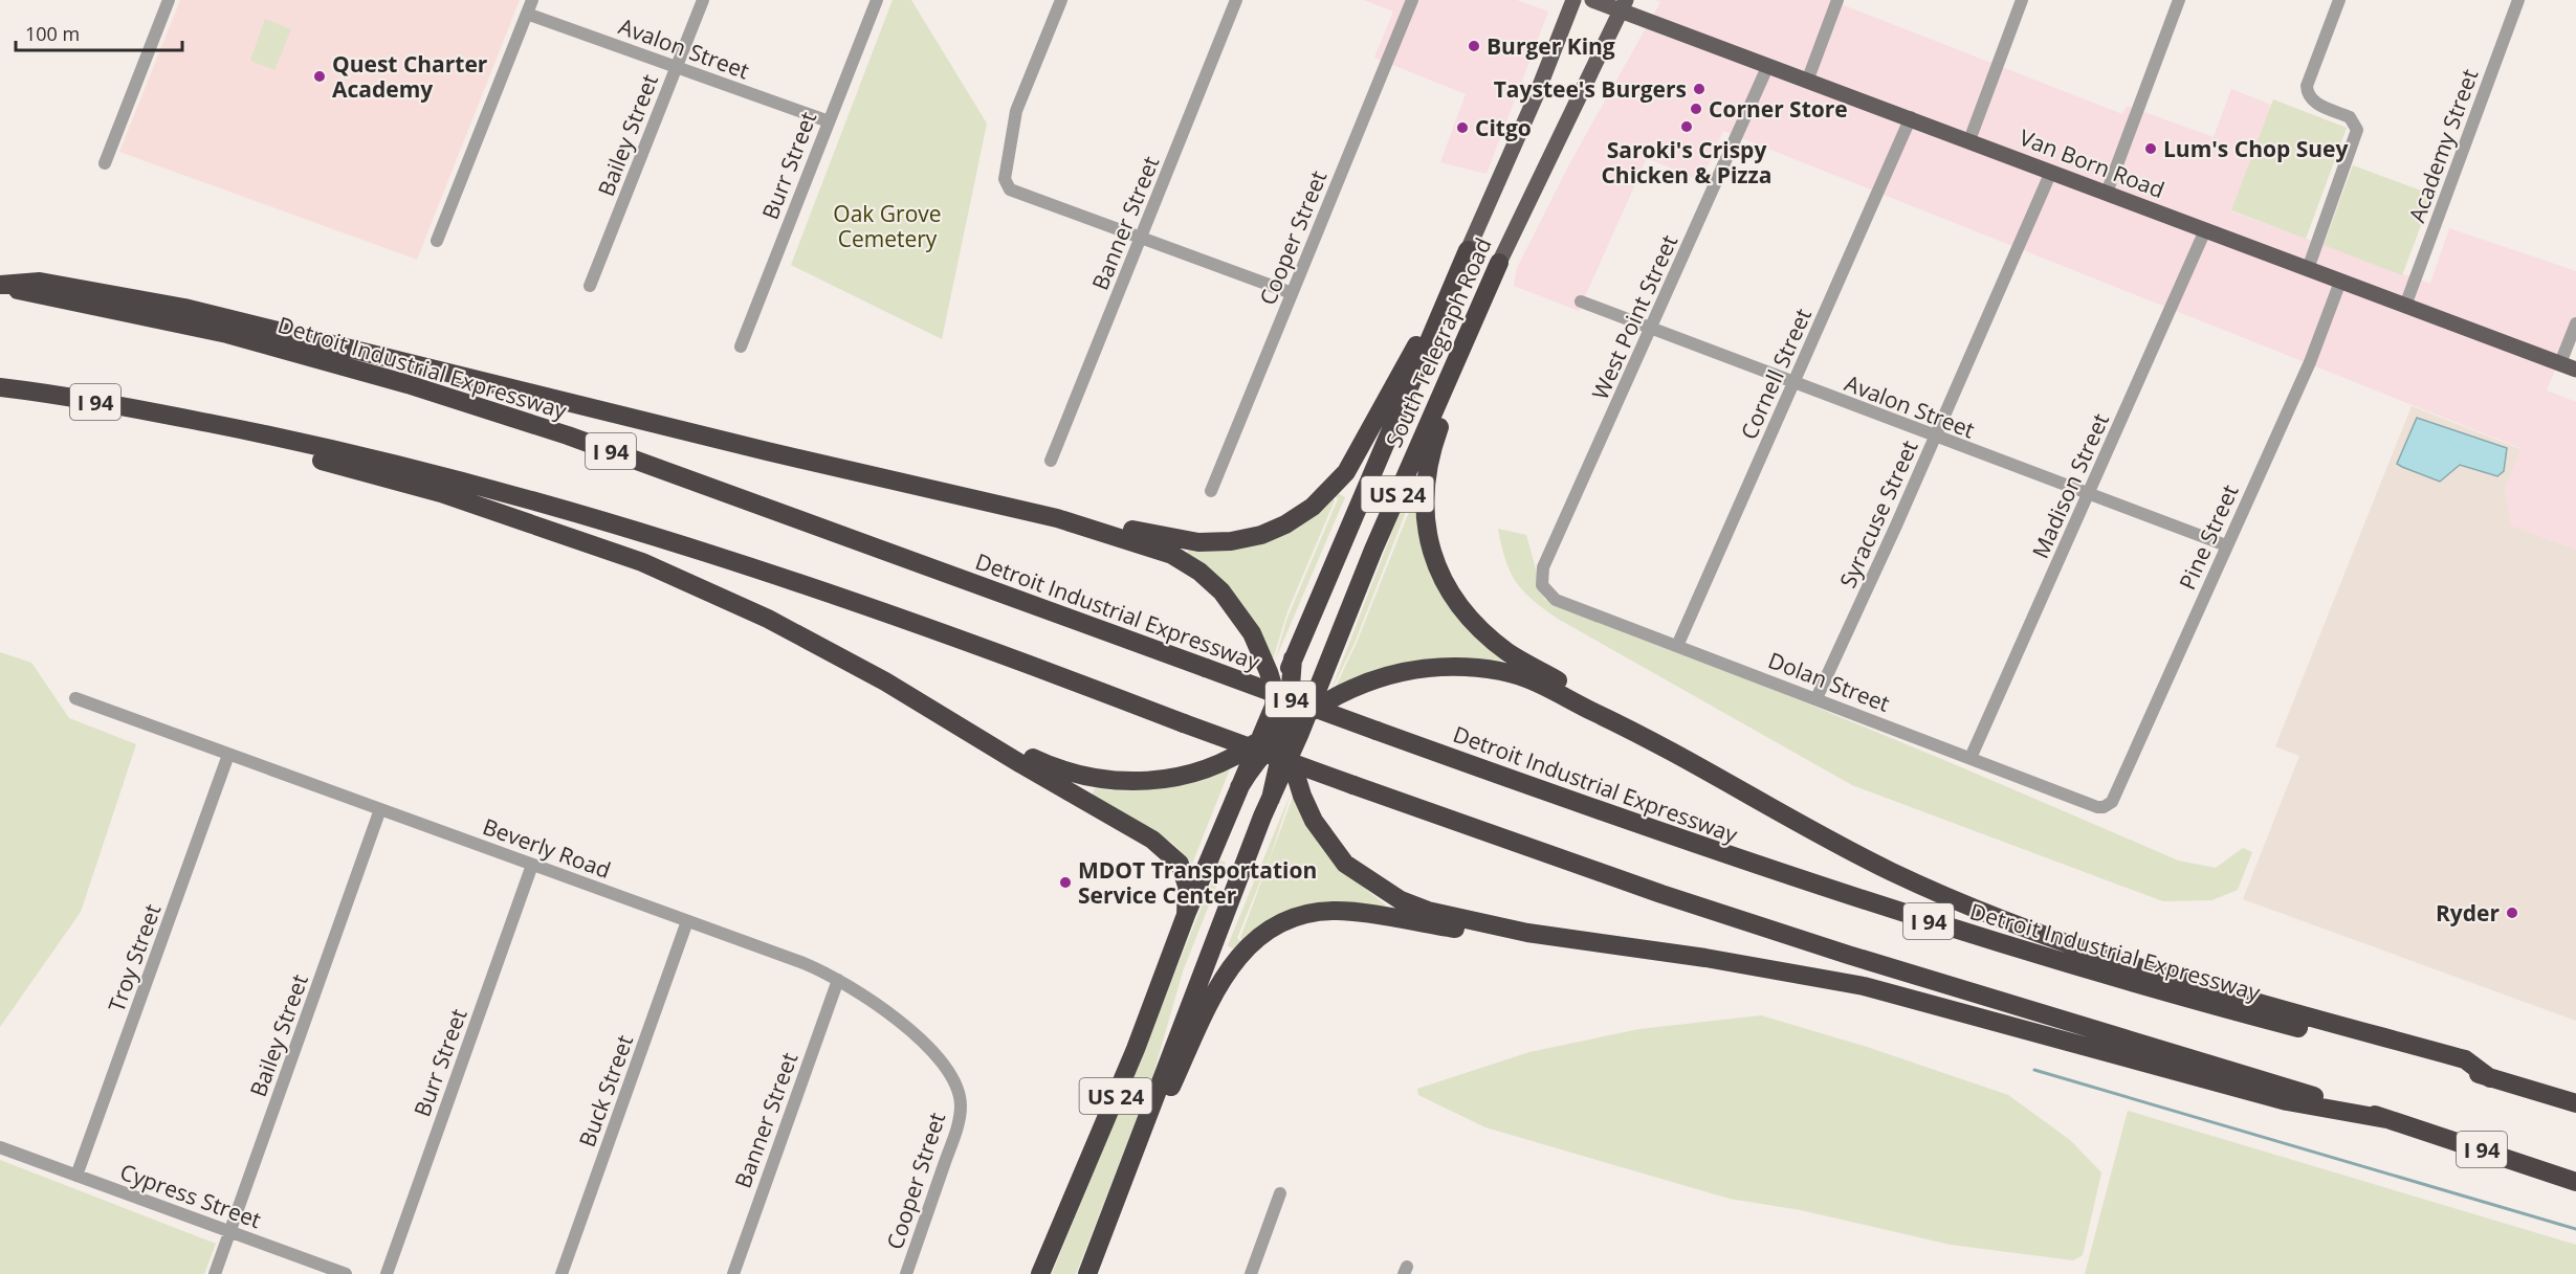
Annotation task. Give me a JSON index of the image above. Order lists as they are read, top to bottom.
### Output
{
  "streets": {
    "highway": [
      "South Telegraph Road",
      "Detroit Industrial Expressway",
      "I 94",
      "US 24"
    ],
    "main road": ["Van Born Road"],
    "street": [
      "Avalon Street",
      "Bailey Street",
      "Academy Street",
      "Burr Street",
      "Banner Street",
      "Cooper Street",
      "West Point Street",
      "Cornell Street",
      "Madison Street",
      "Syracuse Street",
      "Pine Street",
      "Dolan Street",
      "Beverly Road",
      "Troy Street",
      "Buck Street",
      "Cypress Street"
    ]
  },
  "crossings": [
    ["Avalon Street", "Bailey Street"],
    ["Avalon Street", "Burr Street"],
    ["Avalon Street", "West Point Street"],
    ["Avalon Street", "Cornell Street"],
    ["Avalon Street", "Madison Street"],
    ["Avalon Street", "Syracuse Street"],
    ["Avalon Street", "Pine Street"],
    ["Bailey Street", "Beverly Road"],
    ["Bailey Street", "Cypress Street"],
    ["Academy Street", "Van Born Road"],
    ["Van Born Road", "West Point Street"],
    ["Van Born Road", "South Telegraph Road"],
    ["Van Born Road", "Cornell Street"],
    ["Van Born Road", "Madison Street"],
    ["Van Born Road", "Syracuse Street"],
    ["Van Born Road", "Pine Street"],
    ["Burr Street", "Beverly Road"],
    ["Banner Street", "Beverly Road"],
    ["Cooper Street", "Beverly Road"],
    ["West Point Street", "Dolan Street"],
    ["South Telegraph Road", "US 24"],
    ["Cornell Street", "Dolan Street"],
    ["Madison Street", "Dolan Street"],
    ["Syracuse Street", "Dolan Street"],
    ["Pine Street", "Dolan Street"],
    ["Beverly Road", "Troy Street"],
    ["Beverly Road", "Buck Street"],
    ["Troy Street", "Cypress Street"]
  ],
  "parks": ["Oak Grove Cemetery"],
  "places": [
    "Burger King",
    "Quest Charter Academy",
    "Taystee's Burgers",
    "Corner Store",
    "Saroki's Crispy Chicken & Pizza",
    "Citgo",
    "Lum's Chop Suey",
    "MDOT Transportation Service Center",
    "Ryder"
  ],
  "scale_bar": "100 m"
}
